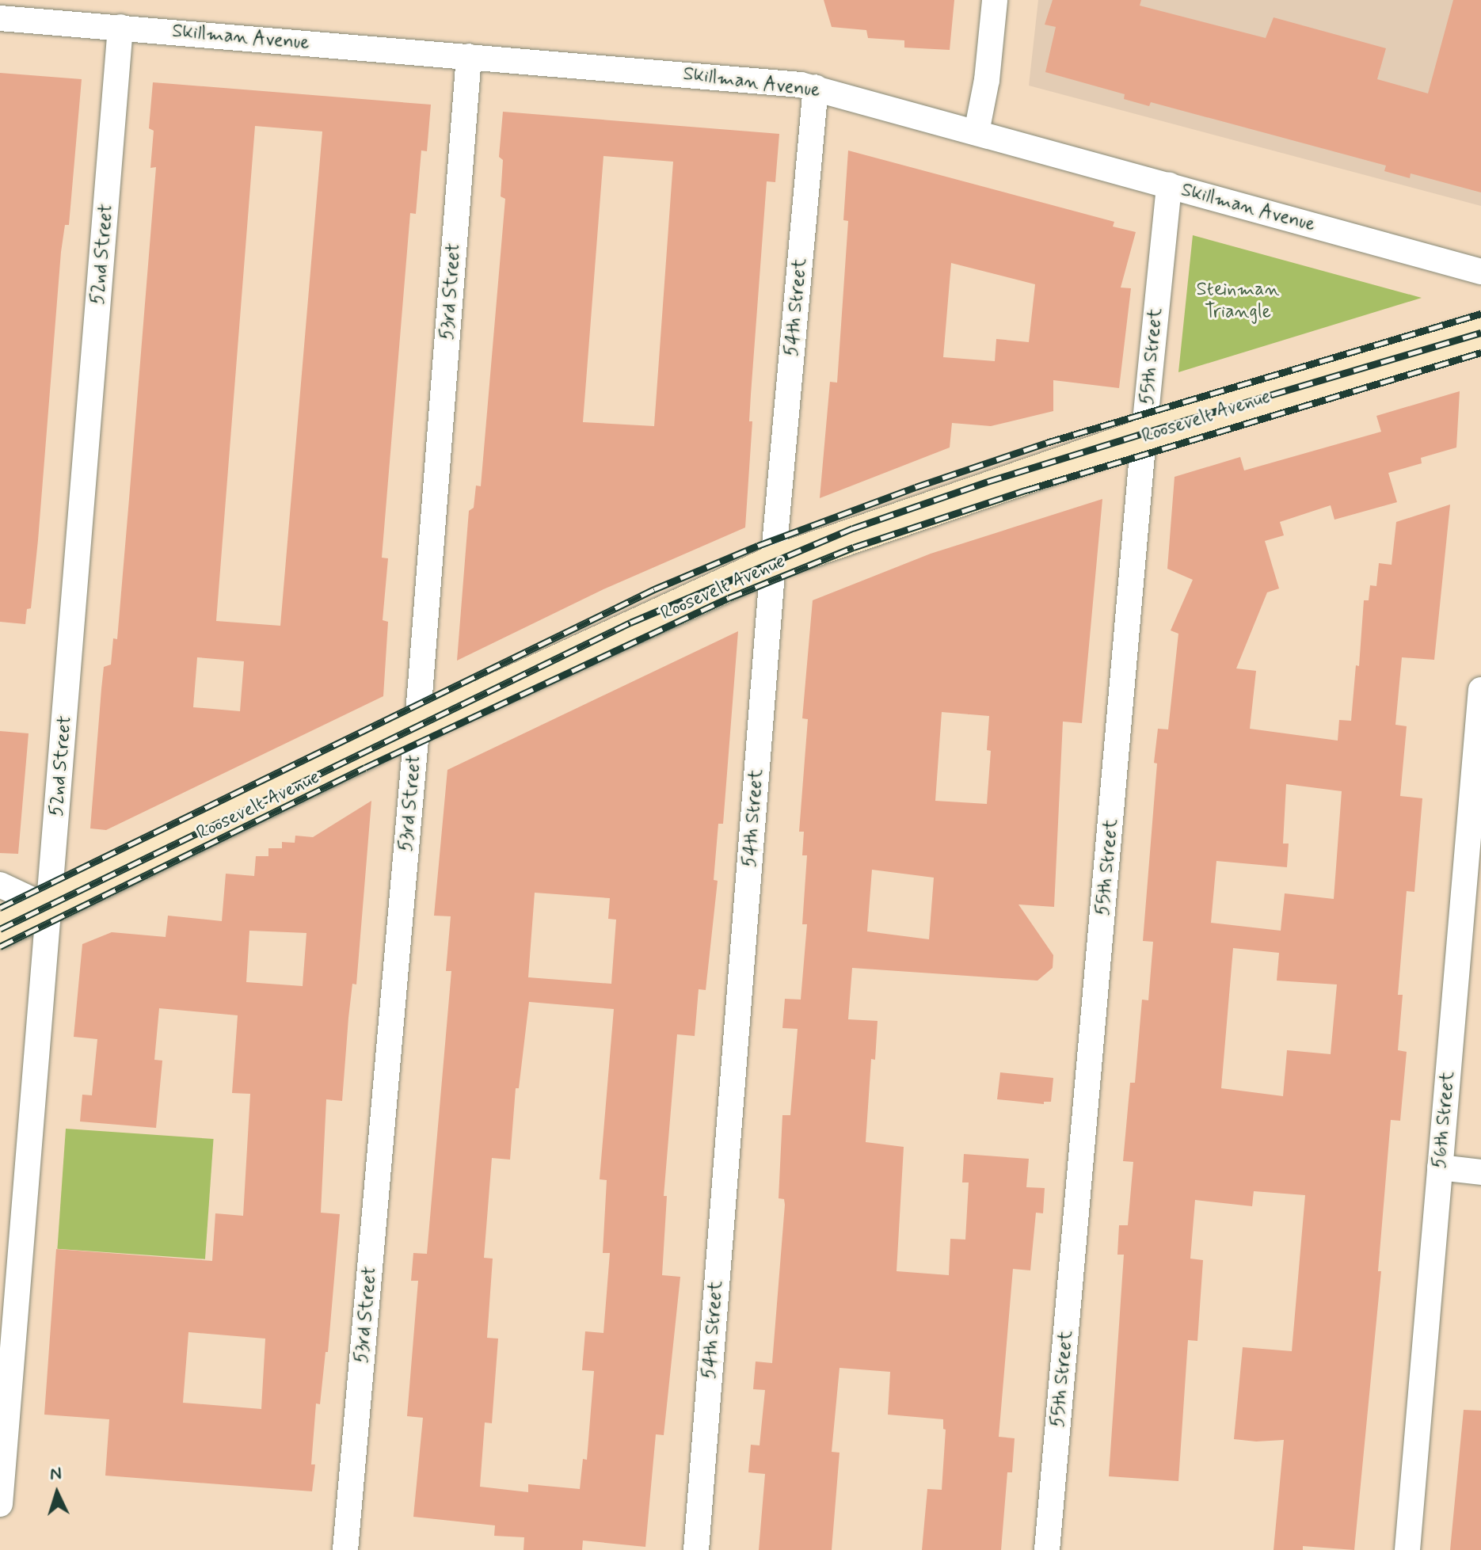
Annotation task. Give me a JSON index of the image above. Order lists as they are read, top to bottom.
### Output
{
  "streets": {
    "main road": ["Roosevelt Avenue"],
    "street": [
      "Skillman Avenue",
      "52nd Street",
      "53rd Street",
      "54th Street",
      "55th Street",
      "56th Street"
    ]
  },
  "crossings": [
    ["Skillman Avenue", "52nd Street"],
    ["Skillman Avenue", "53rd Street"],
    ["Skillman Avenue", "54th Street"],
    ["Skillman Avenue", "55th Street"],
    ["52nd Street", "Roosevelt Avenue"],
    ["53rd Street", "Roosevelt Avenue"],
    ["54th Street", "Roosevelt Avenue"],
    ["55th Street", "Roosevelt Avenue"]
  ],
  "parks": ["Steinman Triangle"],
  "north": "top"
}
